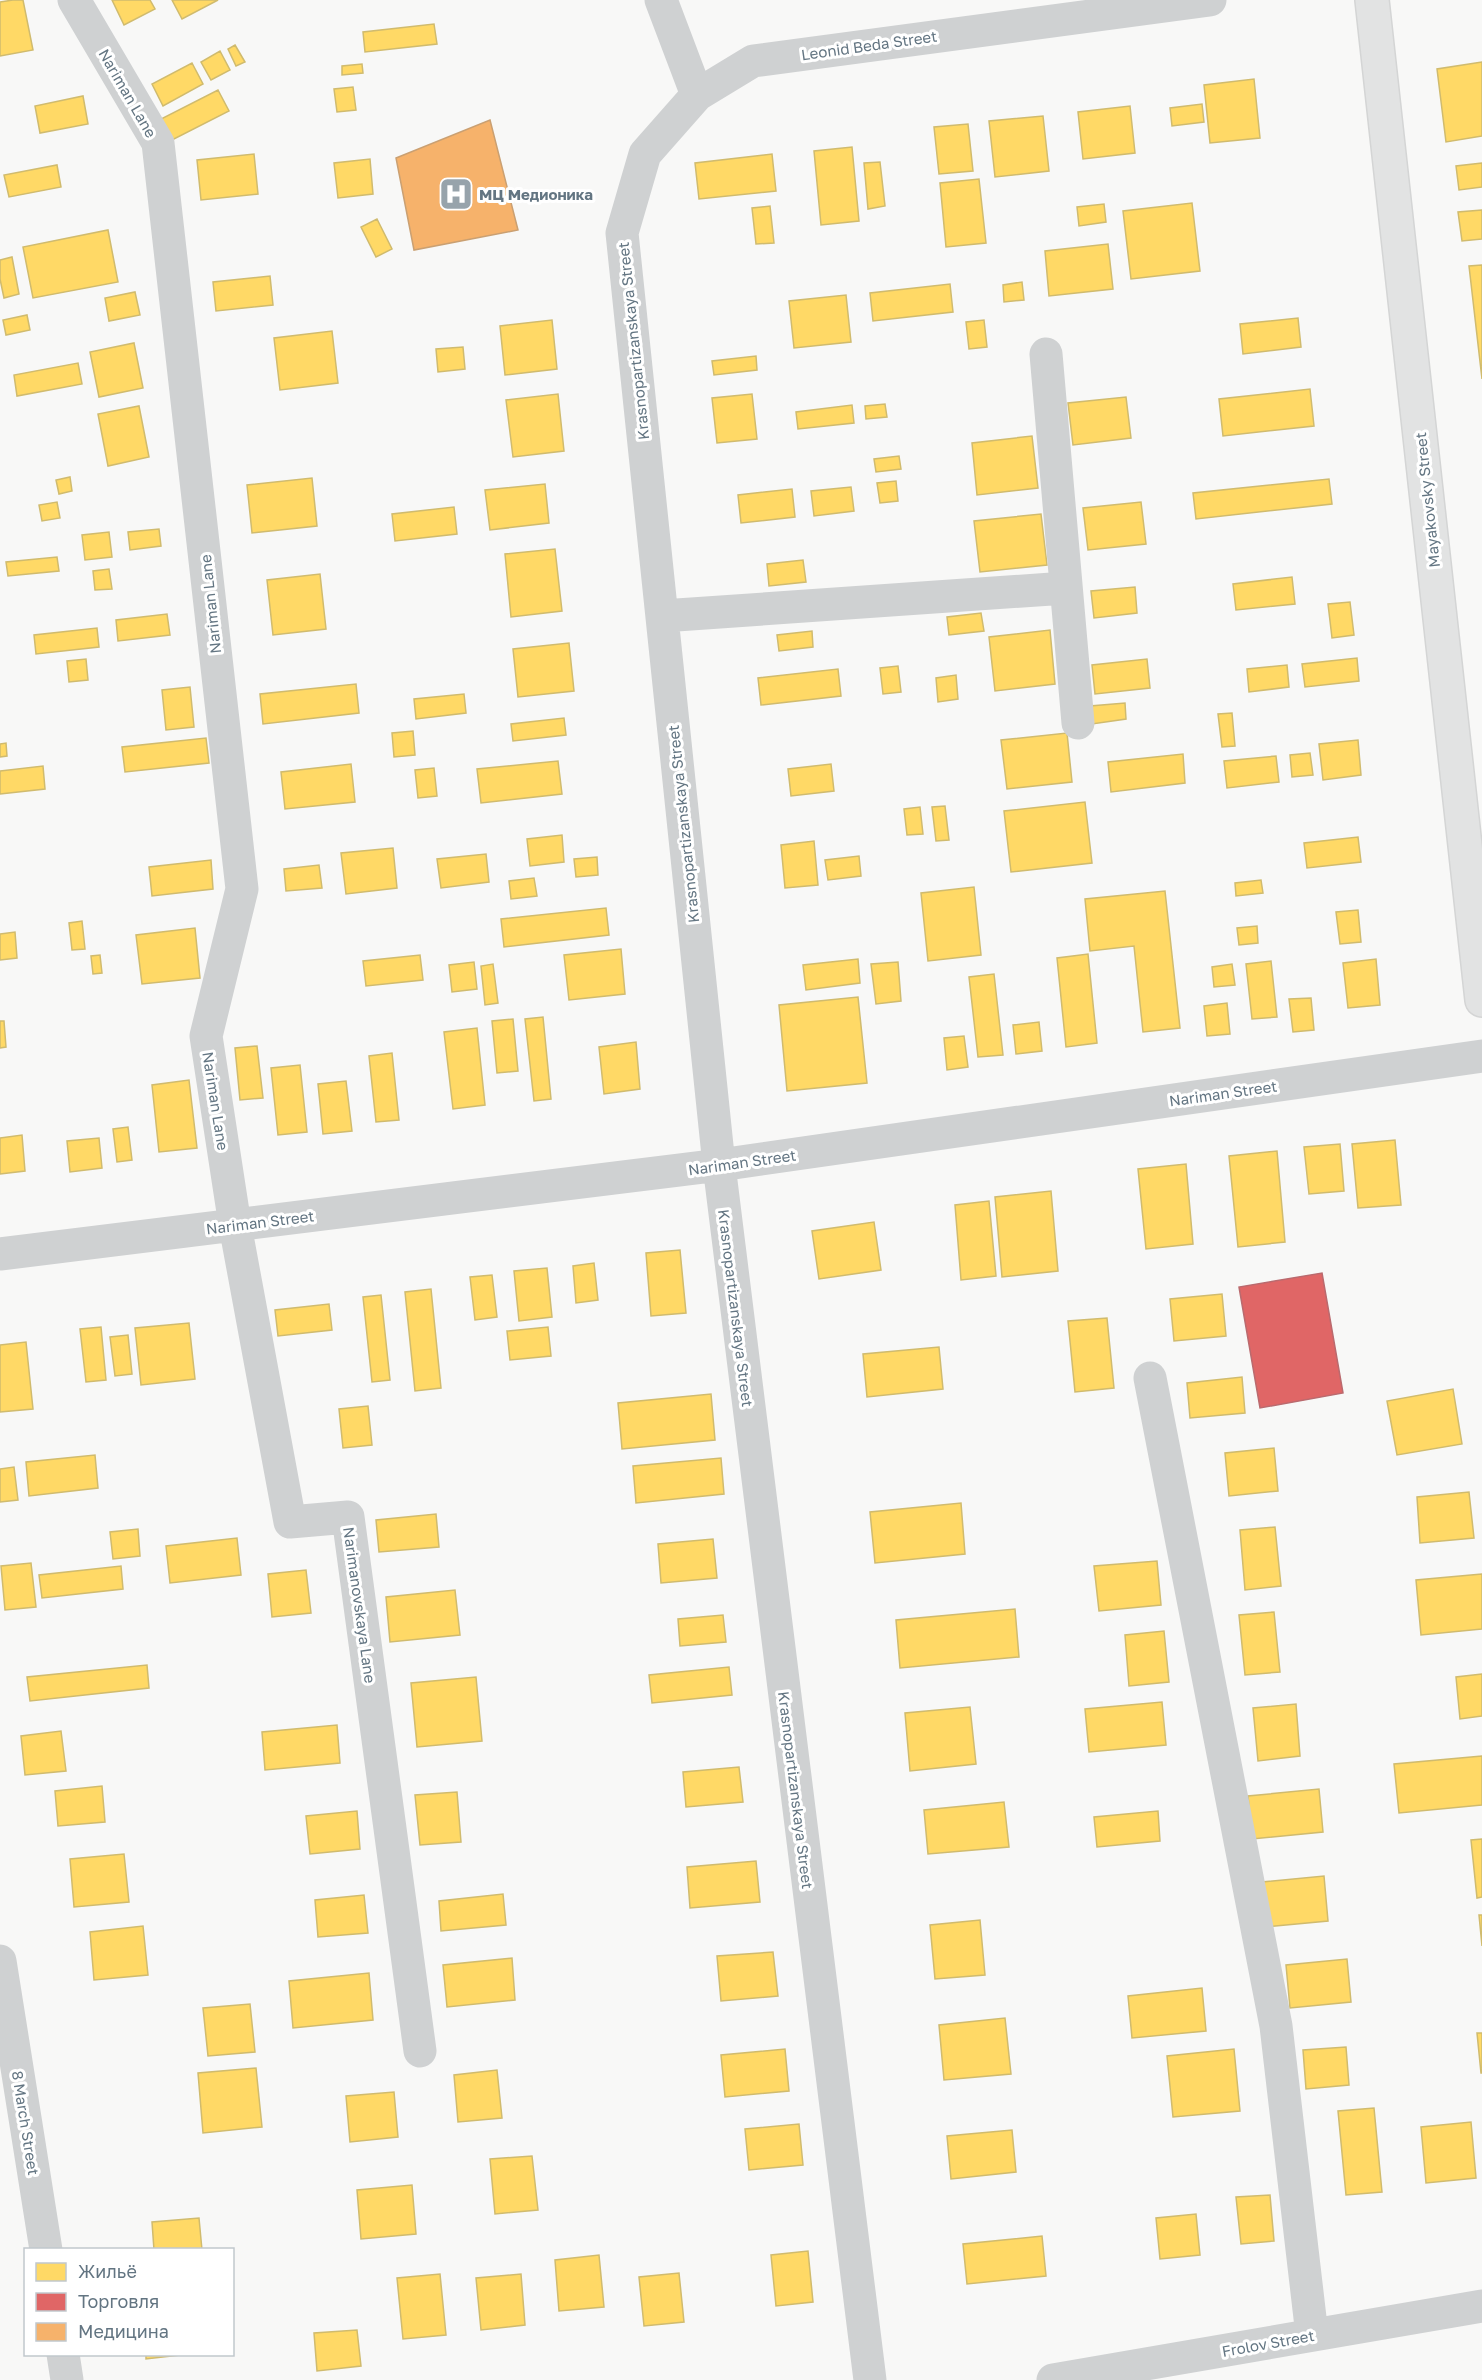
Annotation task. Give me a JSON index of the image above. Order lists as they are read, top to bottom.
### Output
{
  "streets": {
    "main road": ["Mayakovsky Street"],
    "street": [
      "Leonid Beda Street",
      "Nariman Lane",
      "Krasnopartizanskaya Street",
      "Nariman Street",
      "Narimanovskaya Lane",
      "8 March Street",
      "Frolov Street"
    ]
  },
  "crossings": [
    ["Leonid Beda Street", "Krasnopartizanskaya Street"],
    ["Nariman Lane", "Nariman Street"],
    ["Nariman Lane", "Narimanovskaya Lane"],
    ["Krasnopartizanskaya Street", "Nariman Street"],
    ["Nariman Street", "Narimanovskaya Lane"]
  ],
  "places": {
    "hospital": ["МЦ Медионика"]
  },
  "legend": ["Жильё", "Торговля", "Медицина"]
}
